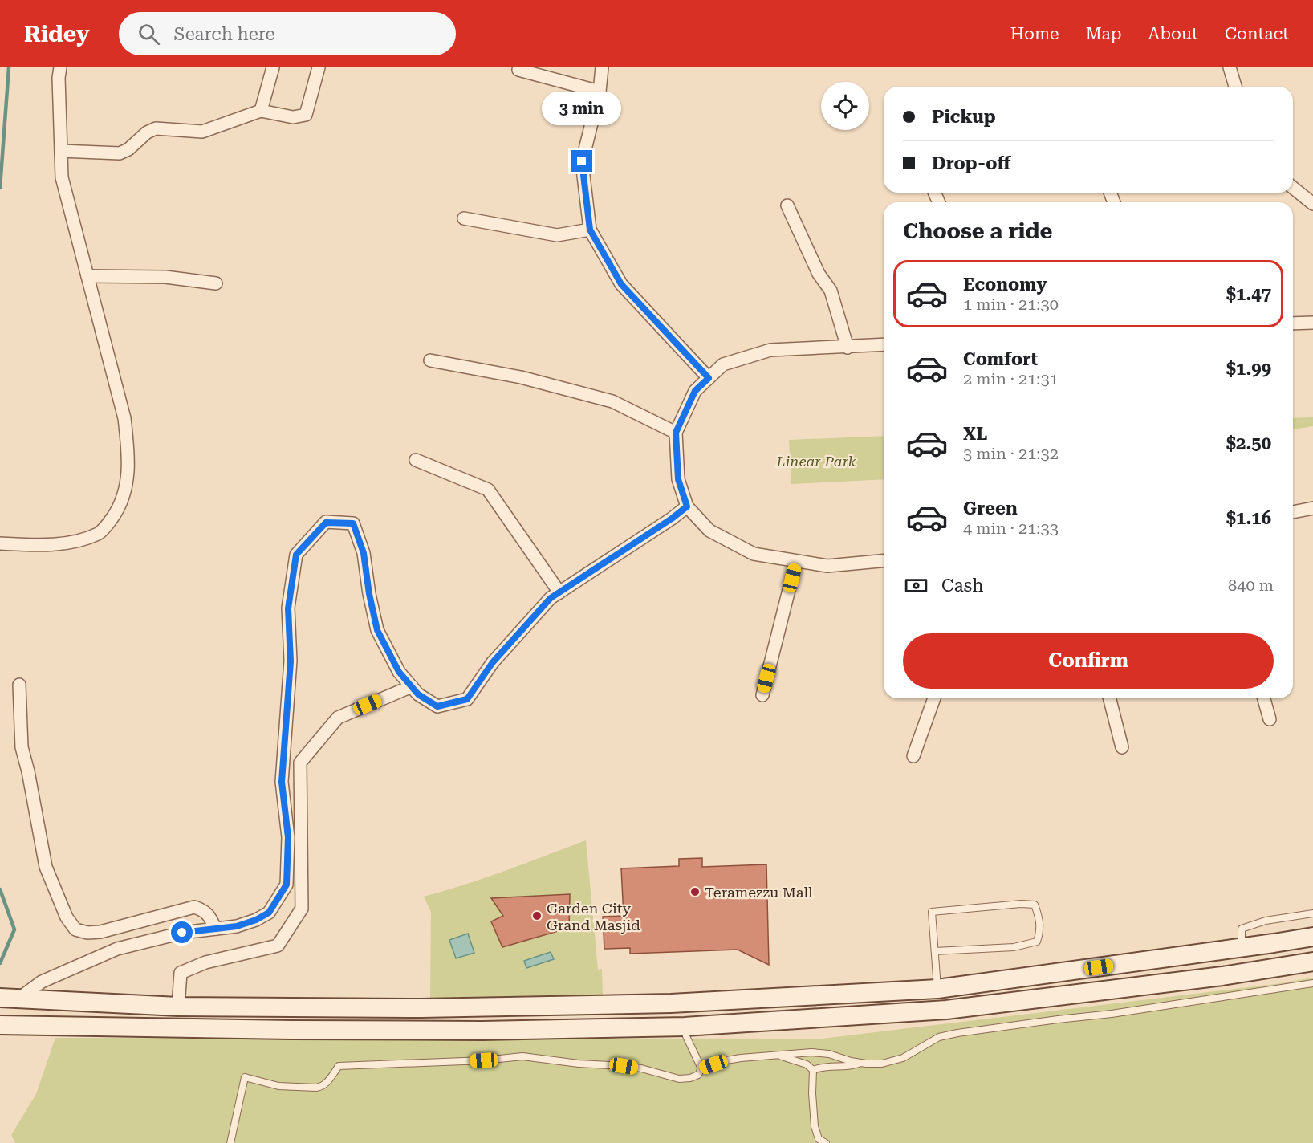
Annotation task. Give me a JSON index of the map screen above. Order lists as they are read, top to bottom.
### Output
{
  "parks": ["Linear Park"],
  "places": ["Teramezzu Mall", "Garden City Grand Masjid"],
  "page": {
    "header": "Ridey",
    "search": "Search here",
    "nav": [
      "Home",
      "Map",
      "About",
      "Contact"
    ],
    "banner": ["Pickup", "Drop-off"],
    "bubble": "3 min",
    "heading": "Choose a ride",
    "list": [
      {
        "name": "Economy",
        "note": "1 min · 21:30",
        "value": "$1.47"
      },
      {
        "name": "Comfort",
        "note": "2 min · 21:31",
        "value": "$1.99"
      },
      {
        "name": "XL",
        "note": "3 min · 21:32",
        "value": "$2.50"
      },
      {
        "name": "Green",
        "note": "4 min · 21:33",
        "value": "$1.16"
      }
    ],
    "pay": ["Cash", "840 m"],
    "buttons": "Confirm"
  }
}
